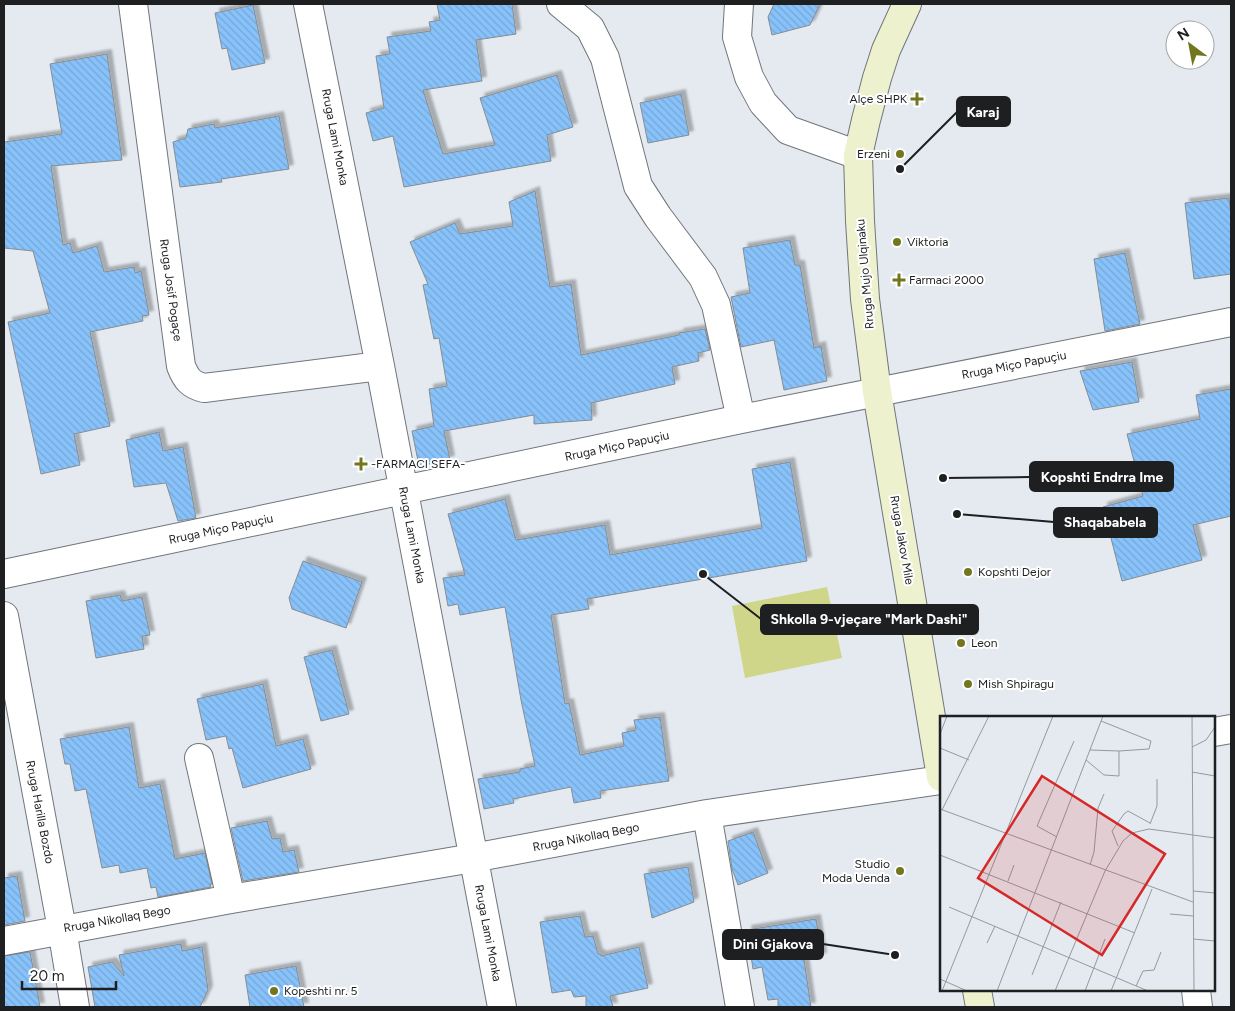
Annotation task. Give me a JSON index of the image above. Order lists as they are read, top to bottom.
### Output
{
  "streets": {
    "main road": ["Rruga Mujo Ulqinaku", "Rruga Jakov Mile"],
    "street": [
      "Rruga Lami Monka",
      "Rruga Josif Pogaçe",
      "Rruga Miço Papuçiu",
      "Rruga Harilla Bozdo",
      "Rruga Nikollaq Bego"
    ]
  },
  "crossings": [
    ["Rruga Lami Monka", "Rruga Josif Pogaçe"],
    ["Rruga Lami Monka", "Rruga Miço Papuçiu"],
    ["Rruga Lami Monka", "Rruga Nikollaq Bego"],
    ["Rruga Mujo Ulqinaku", "Rruga Miço Papuçiu"],
    ["Rruga Mujo Ulqinaku", "Rruga Jakov Mile"],
    ["Rruga Miço Papuçiu", "Rruga Jakov Mile"],
    ["Rruga Harilla Bozdo", "Rruga Nikollaq Bego"]
  ],
  "places": {
    "health": ["Alçe SHPK", "Farmaci 2000", "-FARMACI SEFA-"],
    "other": [
      "Erzeni",
      "Karaj",
      "Viktoria",
      "Kopshti Endrra Ime",
      "Shaqababela",
      "Kopshti Dejor",
      "Shkolla 9-vjeçare \"Mark Dashi\"",
      "Leon",
      "Mish Shpiragu",
      "Studio Moda Uenda",
      "Dini Gjakova",
      "Kopeshti nr. 5"
    ]
  },
  "scale_bar": "20 m",
  "north": "top left"
}
